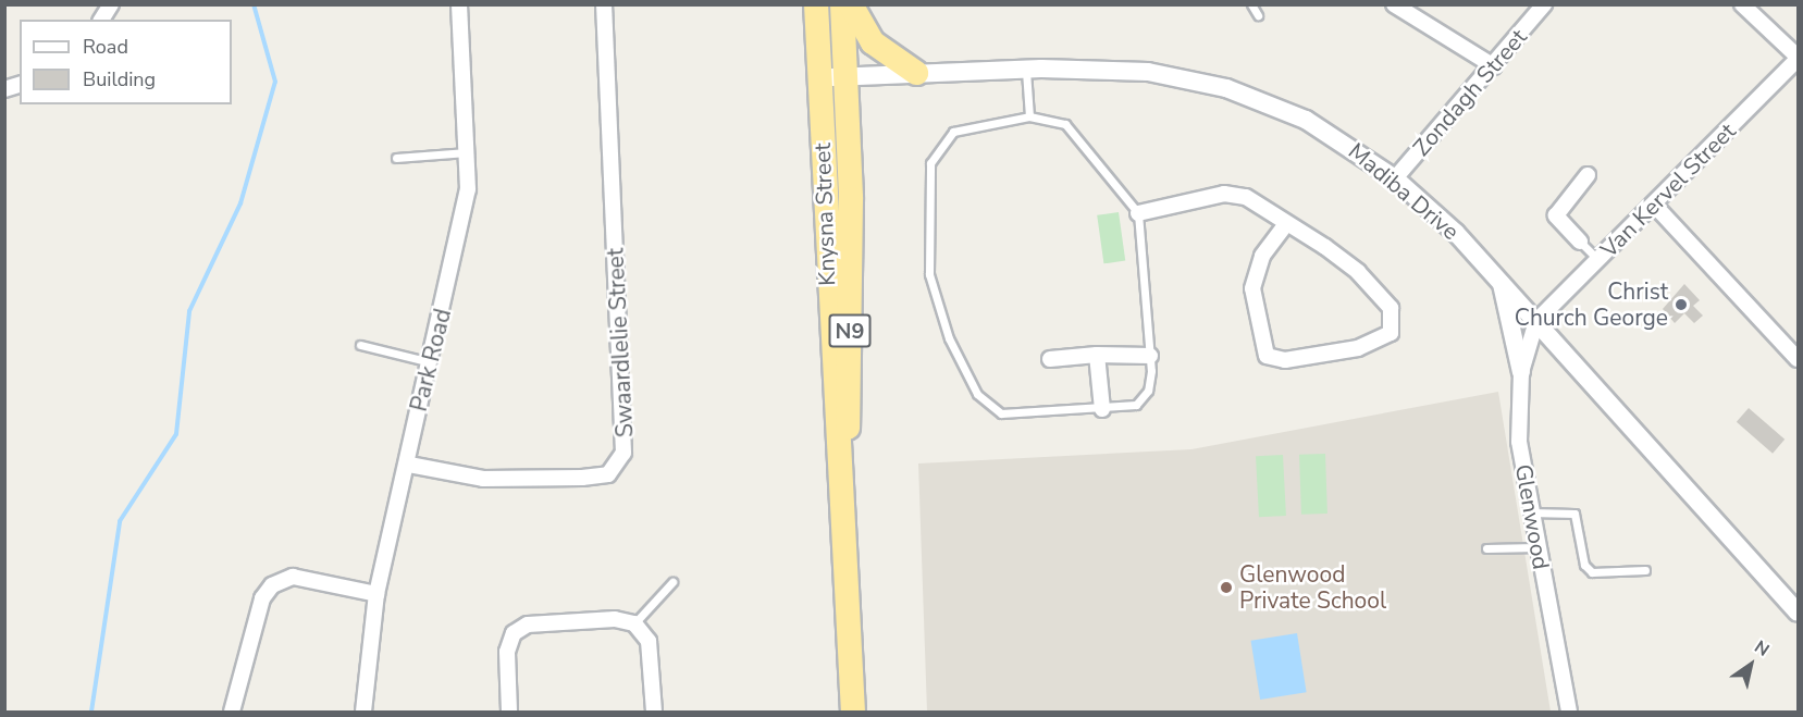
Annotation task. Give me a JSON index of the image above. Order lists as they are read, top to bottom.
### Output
{
  "streets": {
    "highway": ["Knysna Street", "N9"],
    "street": [
      "Zondagh Street",
      "Van Kervel Street",
      "Madiba Drive",
      "Swaardlelie Street",
      "Park Road",
      "Glenwood"
    ]
  },
  "crossings": [
    ["Zondagh Street", "Madiba Drive"],
    ["Van Kervel Street", "Madiba Drive"],
    ["Van Kervel Street", "Glenwood"],
    ["Madiba Drive", "Knysna Street"],
    ["Madiba Drive", "Glenwood"],
    ["Swaardlelie Street", "Park Road"]
  ],
  "places": ["Christ Church George", "Glenwood Private School"],
  "legend": ["Road", "Building"],
  "north": "top right"
}
